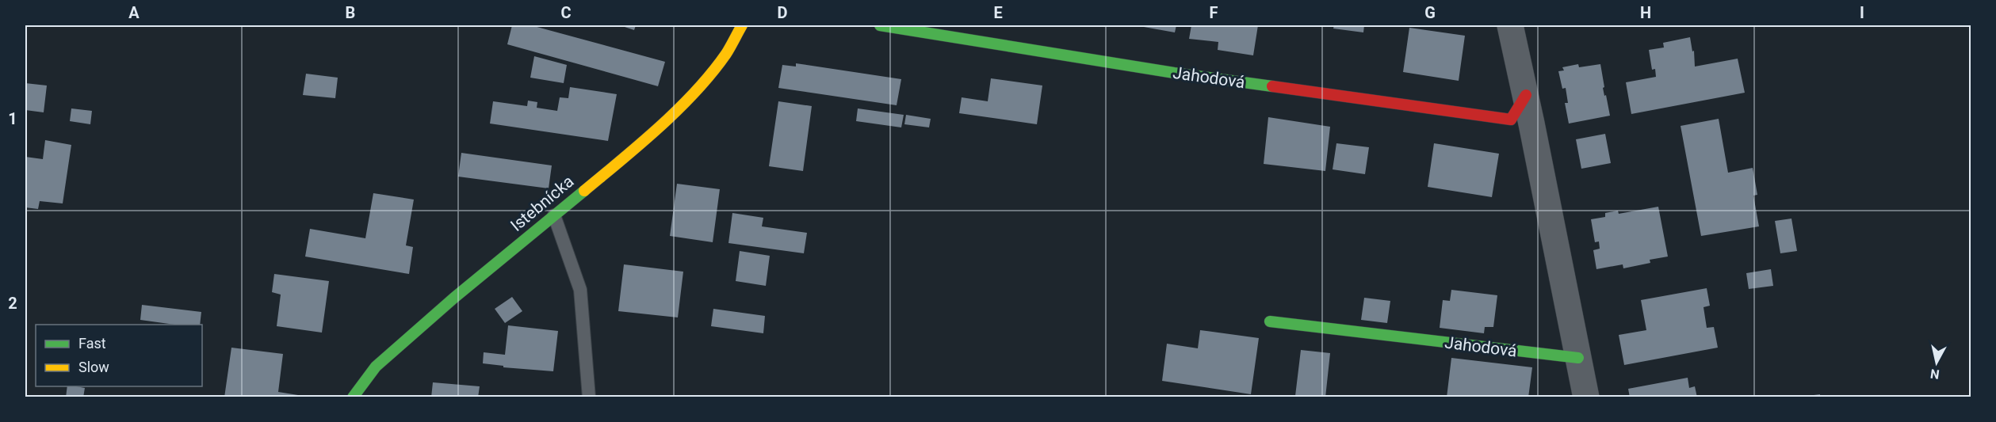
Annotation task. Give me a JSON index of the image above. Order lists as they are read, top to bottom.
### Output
{
  "streets": {
    "street": ["Jahodová", "Istebnícka"]
  },
  "legend": ["Fast", "Slow"],
  "north": "bottom",
  "grid": {
    "columns": [
      "A",
      "B",
      "C",
      "D",
      "E",
      "F",
      "G",
      "H",
      "I"
    ],
    "rows": ["1", "2"]
  }
}
